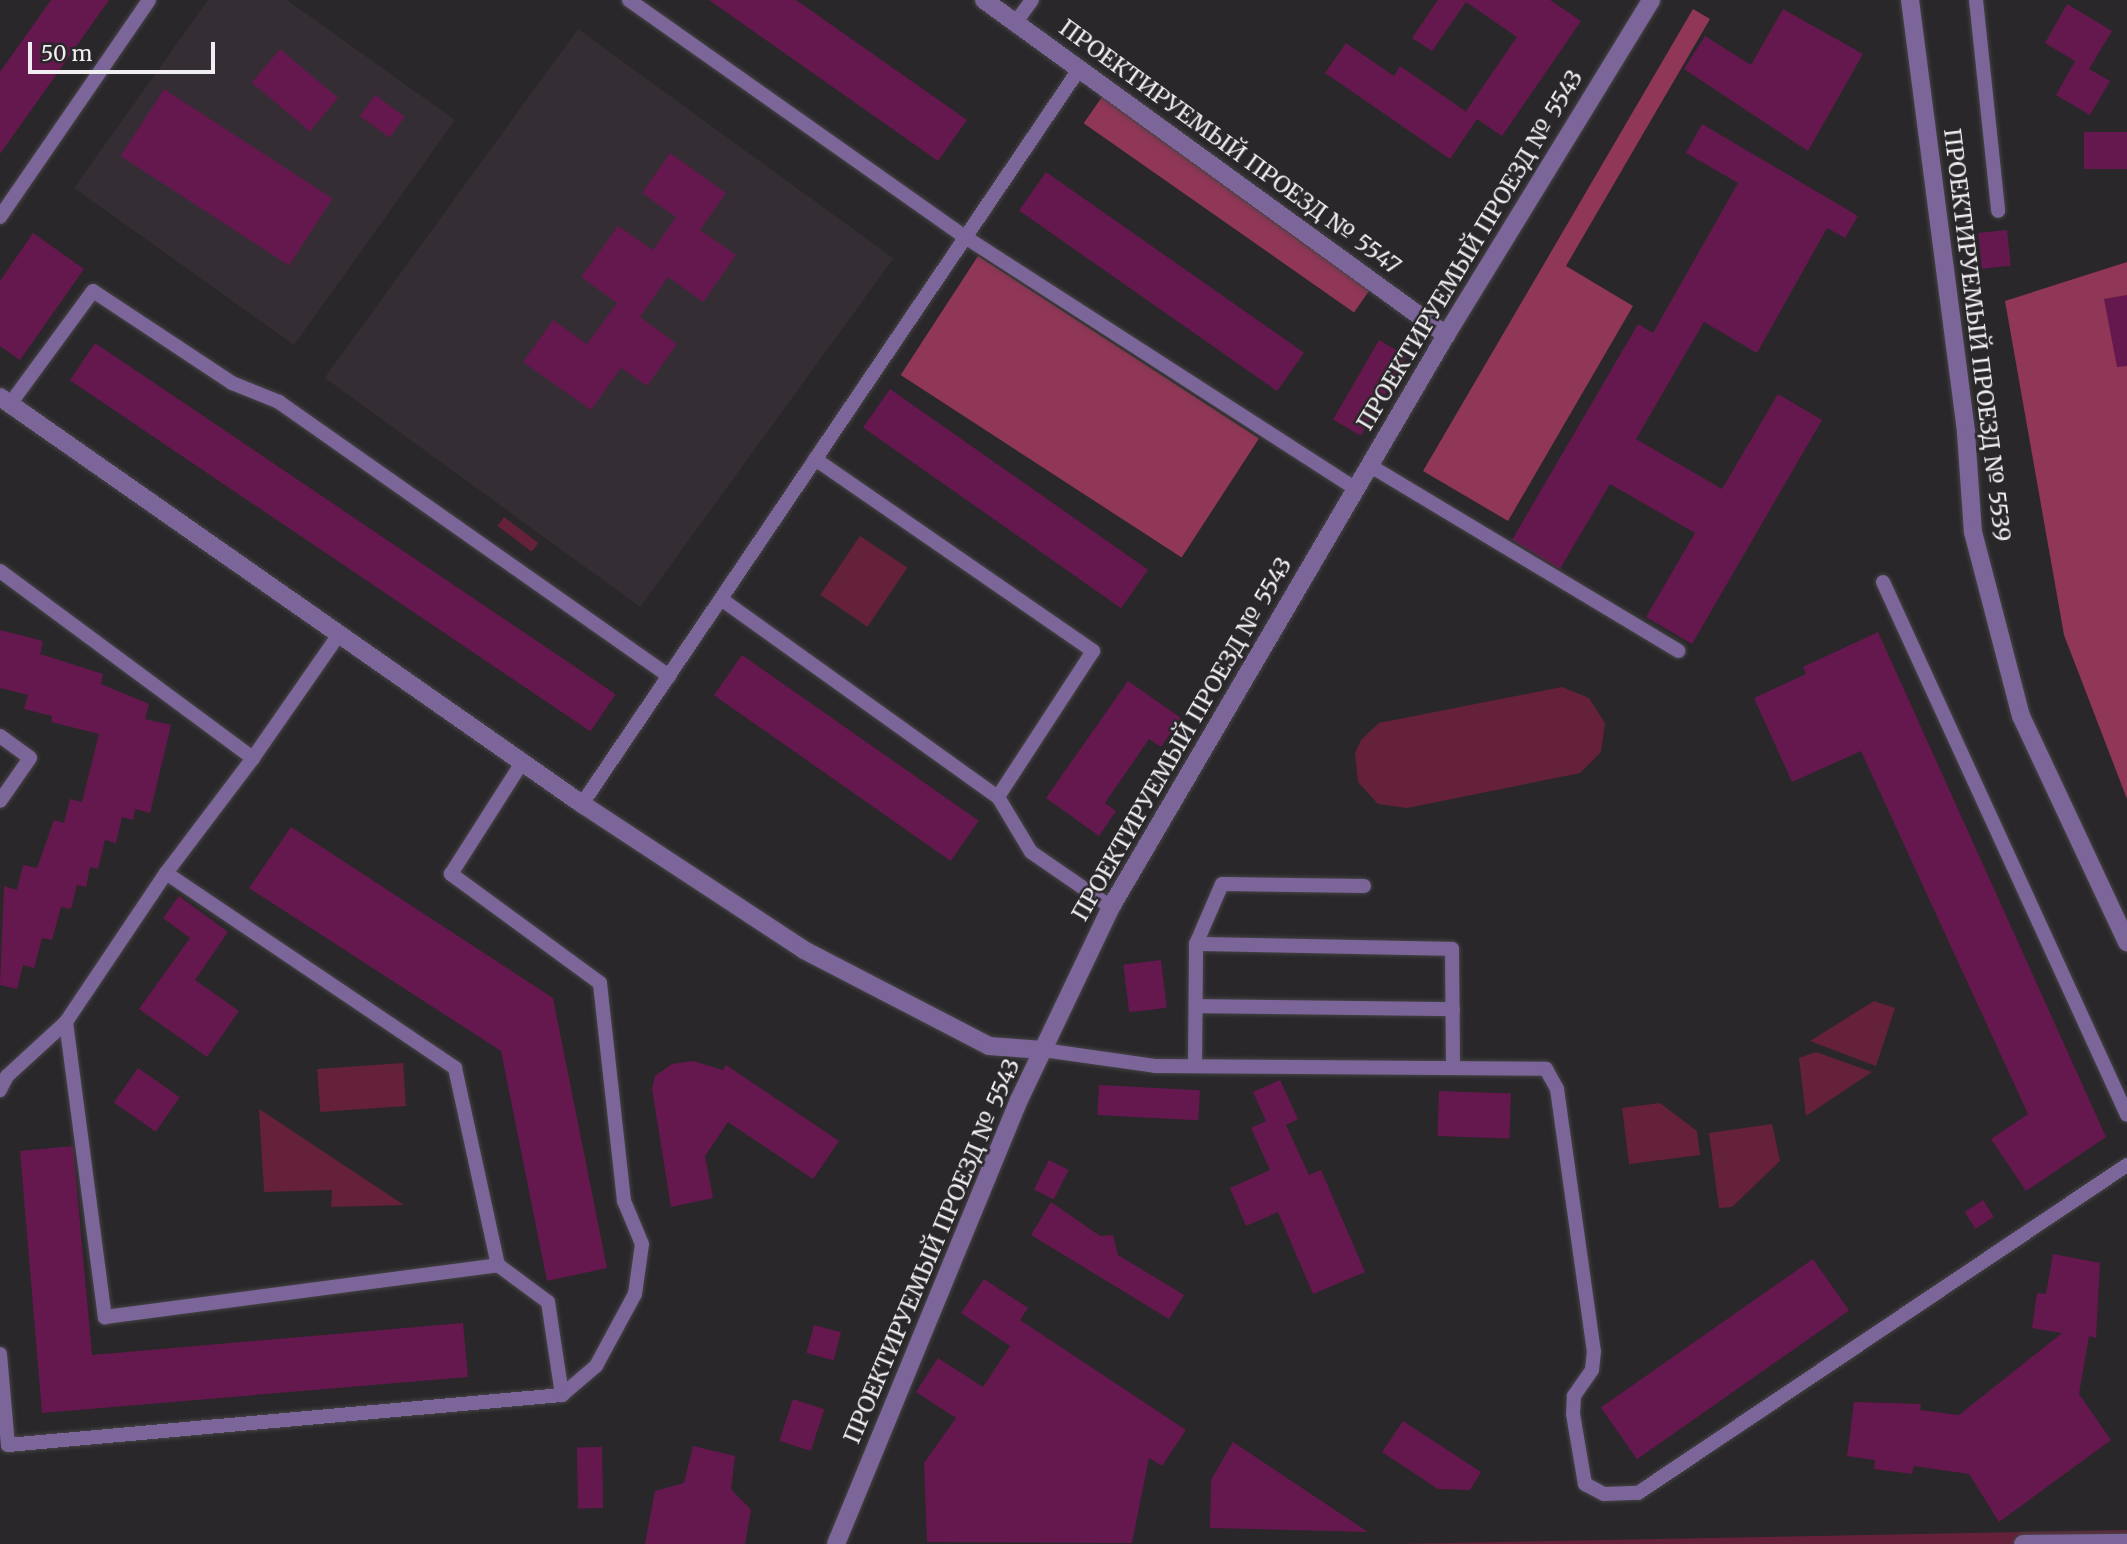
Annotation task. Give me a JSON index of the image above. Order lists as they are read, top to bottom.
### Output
{
  "streets": {
    "street": ["ПРОЕКТИРУЕМЫЙ ПРОЕЗД № 5547", "ПРОЕКТИРУЕМЫЙ ПРОЕЗД № 5543", "ПРОЕКТИРУЕМЫЙ ПРОЕЗД № 5539"]
  },
  "crossings": [
    ["ПРОЕКТИРУЕМЫЙ ПРОЕЗД № 5547", "ПРОЕКТИРУЕМЫЙ ПРОЕЗД № 5543"]
  ],
  "scale_bar": "50 m"
}
